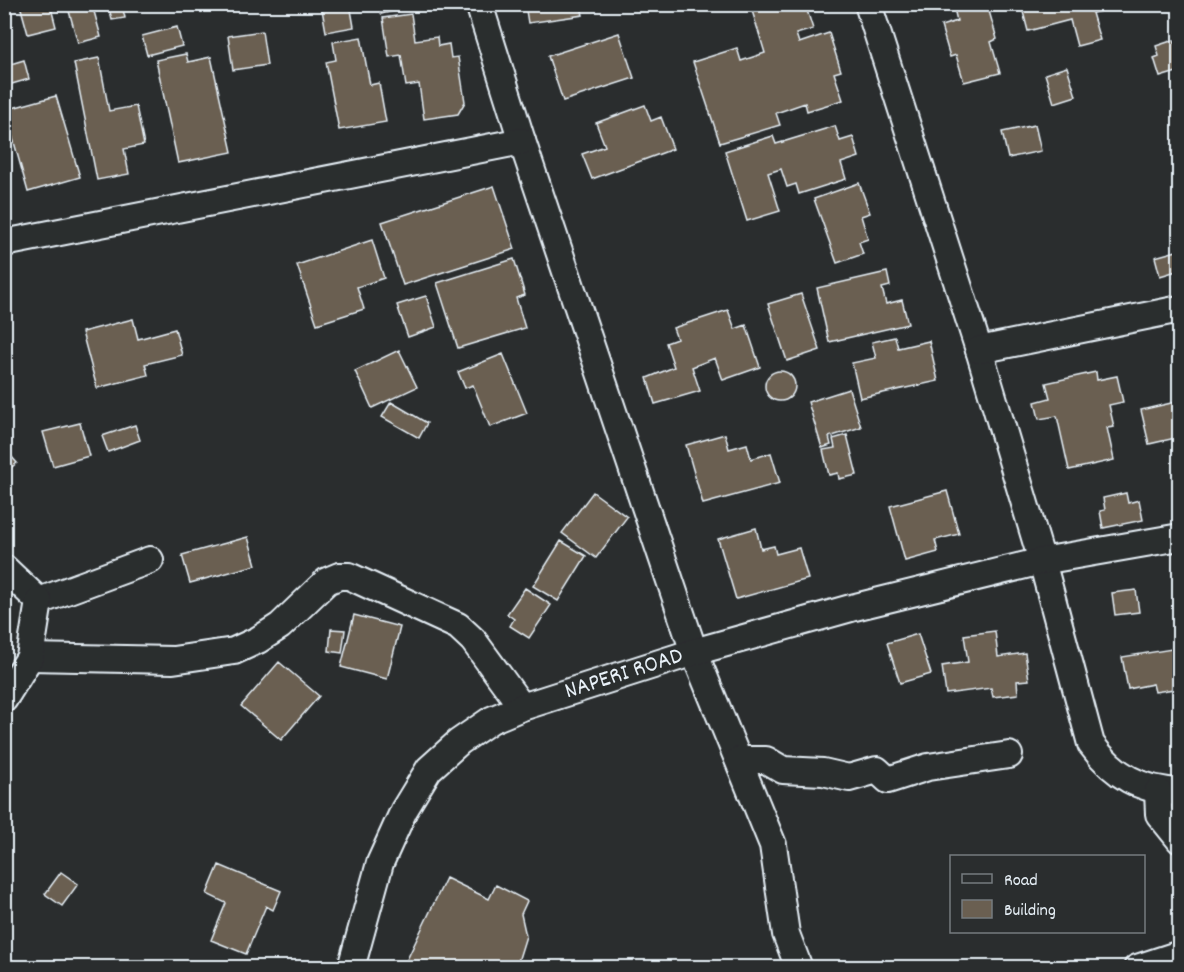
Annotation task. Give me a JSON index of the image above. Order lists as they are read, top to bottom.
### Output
{
  "streets": {
    "street": ["NAPERI ROAD"]
  },
  "legend": ["Road", "Building"]
}
